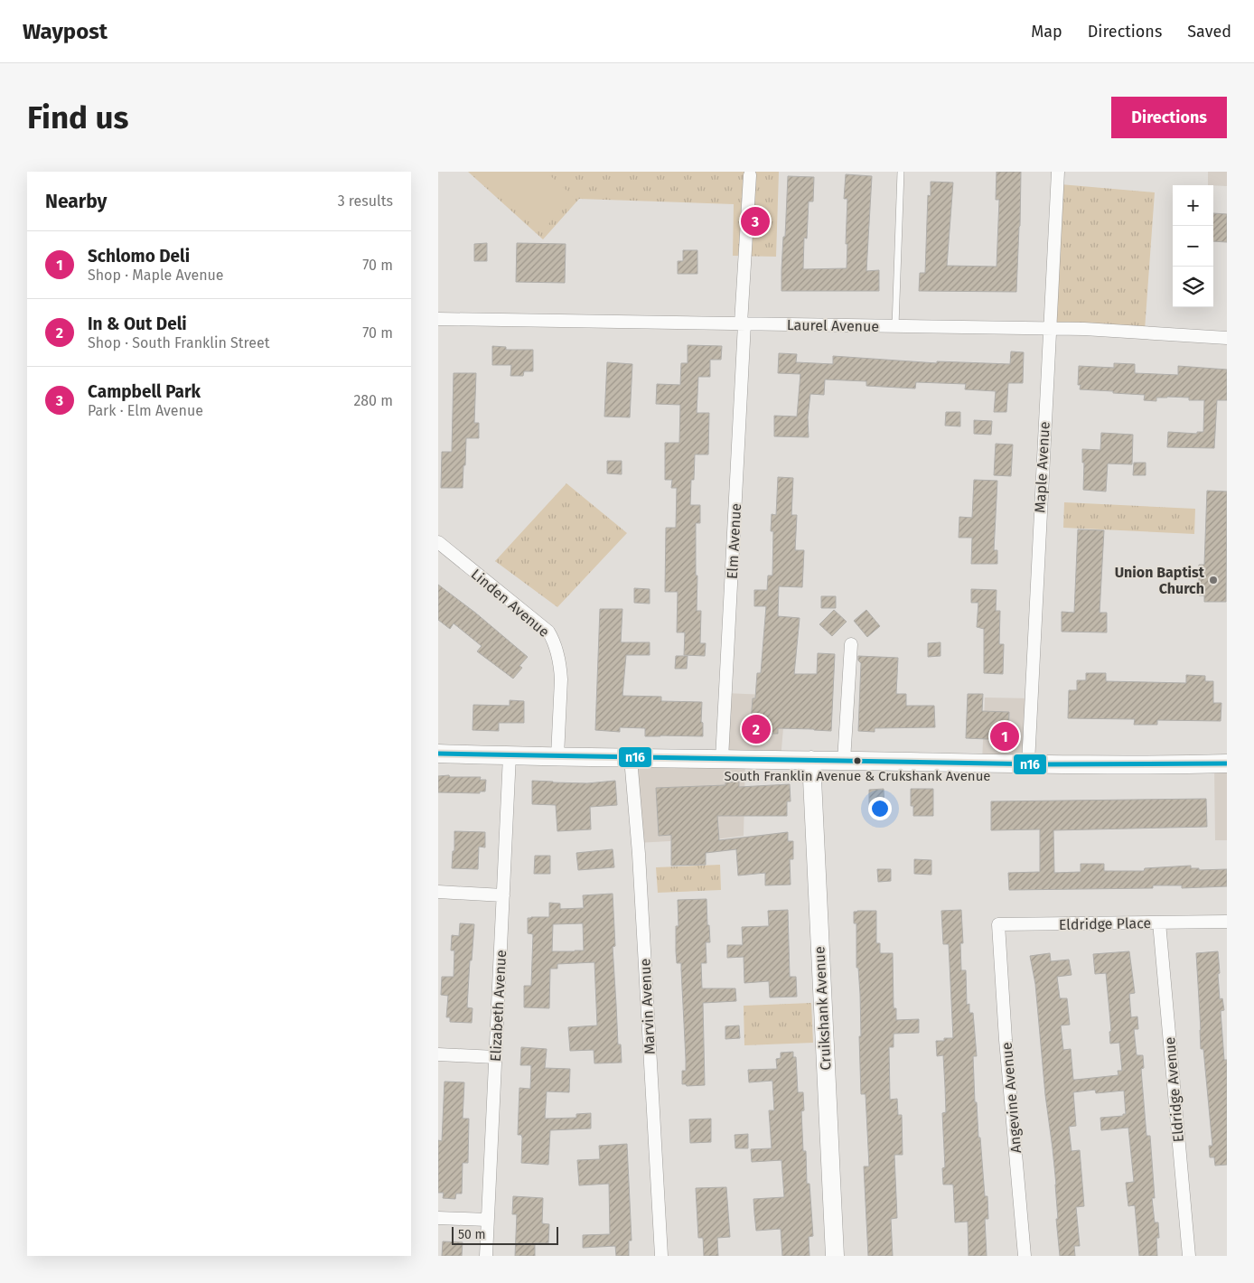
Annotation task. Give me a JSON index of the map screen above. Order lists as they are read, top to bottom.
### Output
{
  "streets": {
    "main road": ["Cruikshank Avenue"],
    "street": [
      "Laurel Avenue",
      "Maple Avenue",
      "Elm Avenue",
      "Linden Avenue",
      "Eldridge Place",
      "Elizabeth Avenue",
      "Marvin Avenue",
      "Eldridge Avenue",
      "Angevine Avenue"
    ]
  },
  "crossings": [
    ["Laurel Avenue", "Maple Avenue"],
    ["Laurel Avenue", "Elm Avenue"],
    ["Eldridge Place", "Eldridge Avenue"],
    ["Eldridge Place", "Angevine Avenue"]
  ],
  "places": ["Union Baptist Church", "South Franklin Avenue & Crukshank Avenue"],
  "lines": ["transit line n16"],
  "scale_bar": "50 m",
  "page": {
    "header": "Waypost",
    "nav": ["Map", "Directions", "Saved"],
    "buttons": "Directions",
    "title": "Find us",
    "heading": ["Nearby", "3 results"],
    "map_buttons": ["+", "−"],
    "pins": ["3", "2", "1"],
    "list": [
      {
        "mark": "1",
        "name": "Schlomo Deli",
        "note": "Shop · Maple Avenue",
        "value": "70 m"
      },
      {
        "mark": "2",
        "name": "In & Out Deli",
        "note": "Shop · South Franklin Street",
        "value": "70 m"
      },
      {
        "mark": "3",
        "name": "Campbell Park",
        "note": "Park · Elm Avenue",
        "value": "280 m"
      }
    ],
    "scale": "50 m"
  }
}
